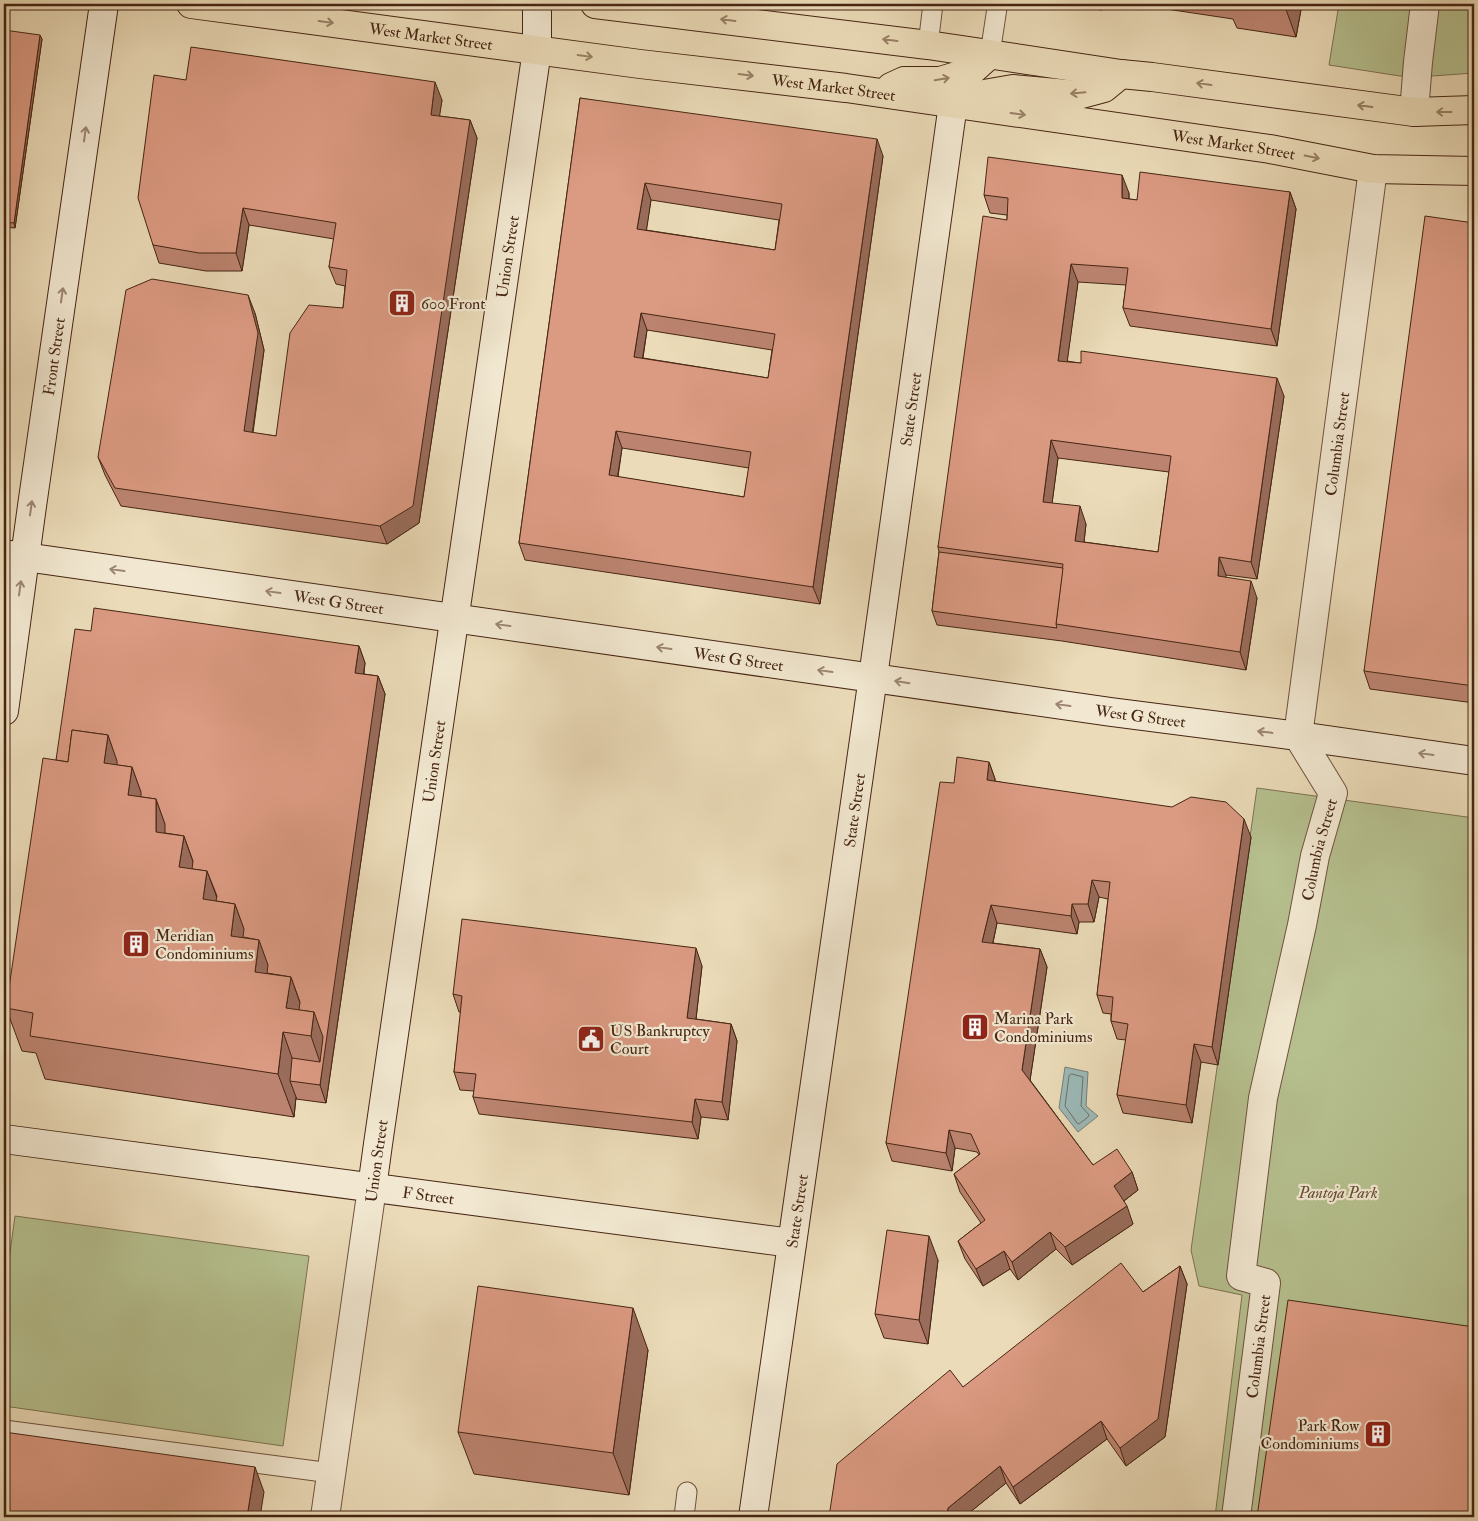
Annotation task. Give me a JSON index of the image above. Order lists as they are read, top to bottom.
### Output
{
  "streets": {
    "main road": ["West Market Street"],
    "street": [
      "Union Street",
      "Front Street",
      "State Street",
      "Columbia Street",
      "West G Street",
      "F Street"
    ]
  },
  "crossings": [
    ["West Market Street", "Union Street"],
    ["West Market Street", "State Street"],
    ["West Market Street", "Columbia Street"],
    ["Union Street", "West G Street"],
    ["Union Street", "F Street"],
    ["Front Street", "West G Street"],
    ["State Street", "West G Street"],
    ["State Street", "F Street"],
    ["Columbia Street", "West G Street"]
  ],
  "one_way": ["Front Street", "West G Street"],
  "parks": ["Pantoja Park"],
  "places": {
    "building": [
      "600 Front",
      "Meridian Condominiums",
      "Marina Park Condominiums",
      "Park Row Condominiums"
    ],
    "public building": ["US Bankruptcy Court"]
  }
}
